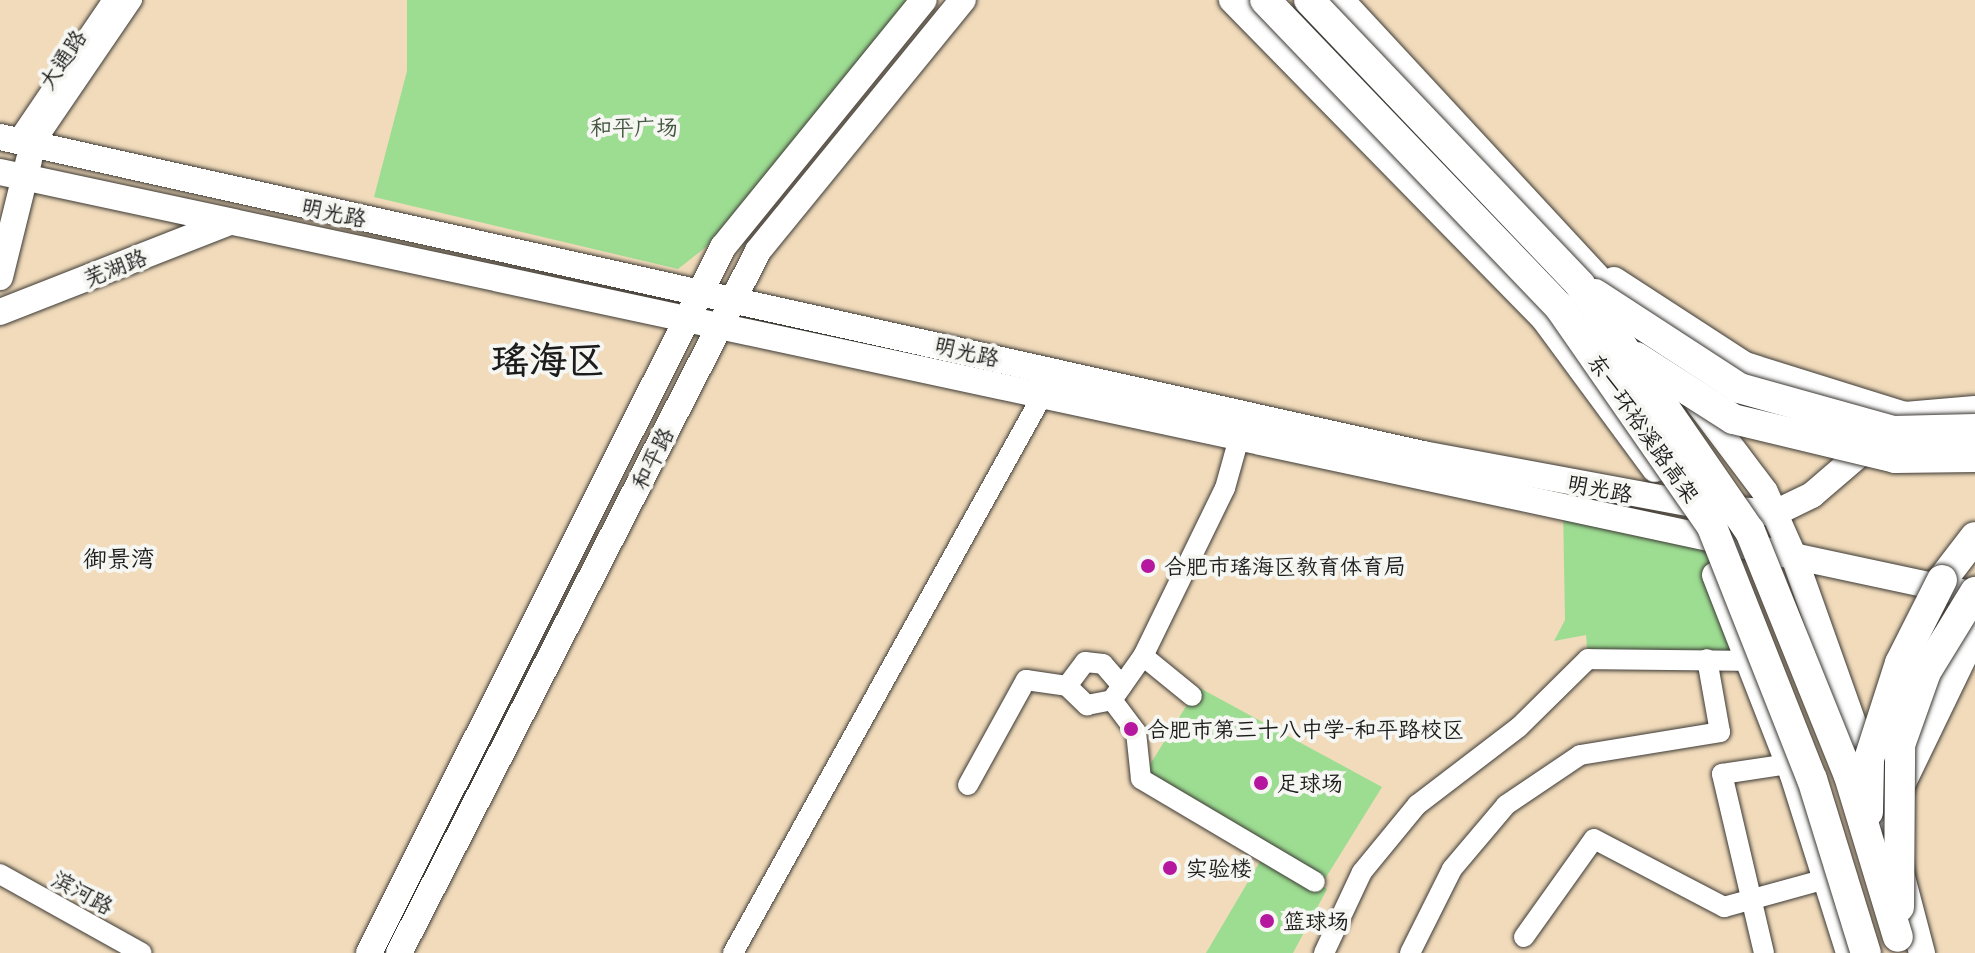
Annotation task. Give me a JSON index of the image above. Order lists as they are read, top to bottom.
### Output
{
  "streets": {
    "highway": ["东一环裕溪路高架"],
    "main road": ["明光路", "芜湖路", "和平路"],
    "street": ["大通路", "滨河路"]
  },
  "crossings": [
    ["大通路", "明光路"],
    ["明光路", "芜湖路"],
    ["明光路", "和平路"]
  ],
  "districts": ["瑶海区", "御景湾"],
  "parks": ["和平广场"],
  "places": [
    "合肥市瑶海区教育体育局",
    "合肥市第三十八中学-和平路校区",
    "足球场",
    "实验楼",
    "篮球场"
  ]
}
